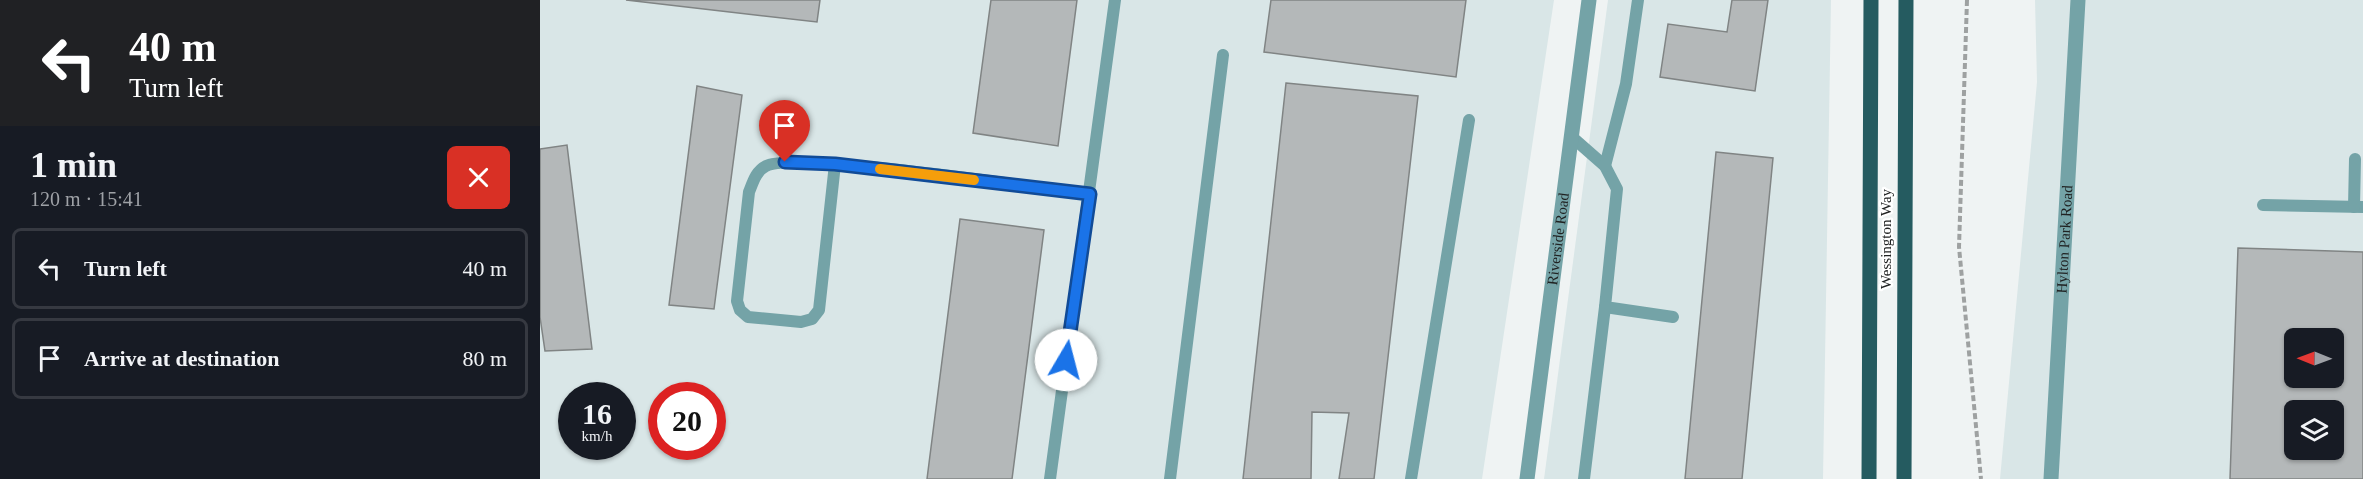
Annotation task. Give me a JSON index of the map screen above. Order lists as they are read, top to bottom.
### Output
{
  "streets": {
    "main road": ["Wessington Way"],
    "street": ["Hylton Park Road", "Riverside Road"]
  },
  "north": "left",
  "page": {
    "turn": ["40 m", "Turn left"],
    "heading": ["1 min", "120 m · 15:41"],
    "list": [
      {
        "name": "Turn left",
        "value": "40 m"
      },
      {
        "name": "Arrive at destination",
        "value": "80 m"
      }
    ],
    "speed": "16 km/h",
    "limit": "20"
  }
}
